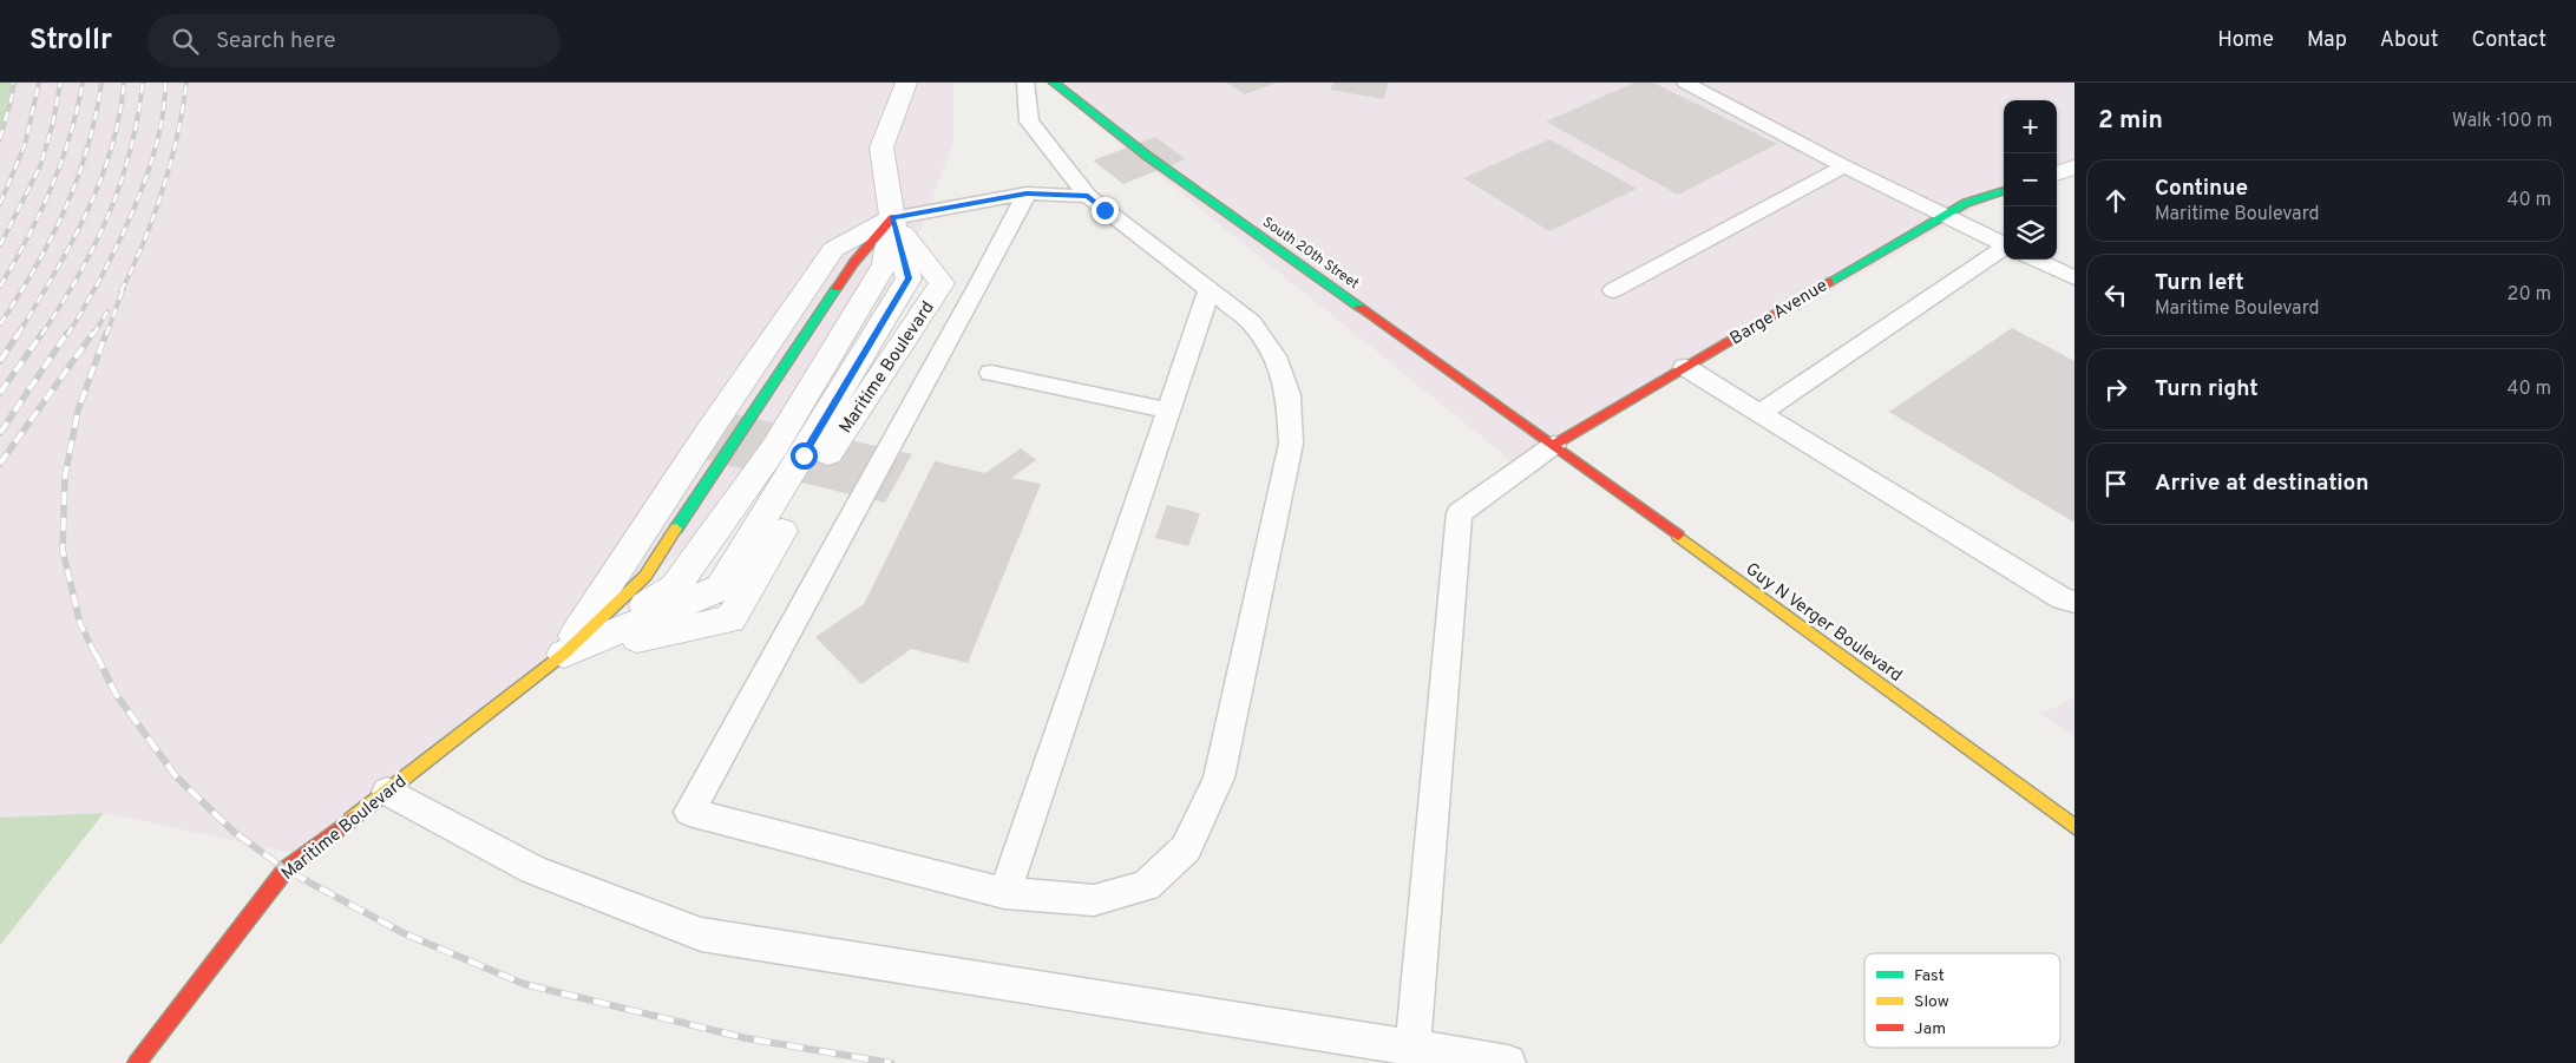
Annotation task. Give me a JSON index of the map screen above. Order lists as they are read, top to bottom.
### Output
{
  "streets": {
    "street": [
      "South 20th Street",
      "Barge Avenue",
      "Maritime Boulevard",
      "Guy N Verger Boulevard"
    ]
  },
  "crossings": [
    ["South 20th Street", "Barge Avenue"],
    ["South 20th Street", "Guy N Verger Boulevard"],
    ["Barge Avenue", "Guy N Verger Boulevard"]
  ],
  "legend": ["Fast", "Slow", "Jam"],
  "page": {
    "header": "Strollr",
    "search": "Search here",
    "nav": [
      "Home",
      "Map",
      "About",
      "Contact"
    ],
    "heading": ["2 min", "Walk · 100 m"],
    "map_buttons": ["+", "−"],
    "list": [
      ["Continue", "Maritime Boulevard", "40 m"],
      ["Turn left", "Maritime Boulevard", "20 m"],
      ["Turn right", "40 m"],
      "Arrive at destination"
    ]
  }
}
